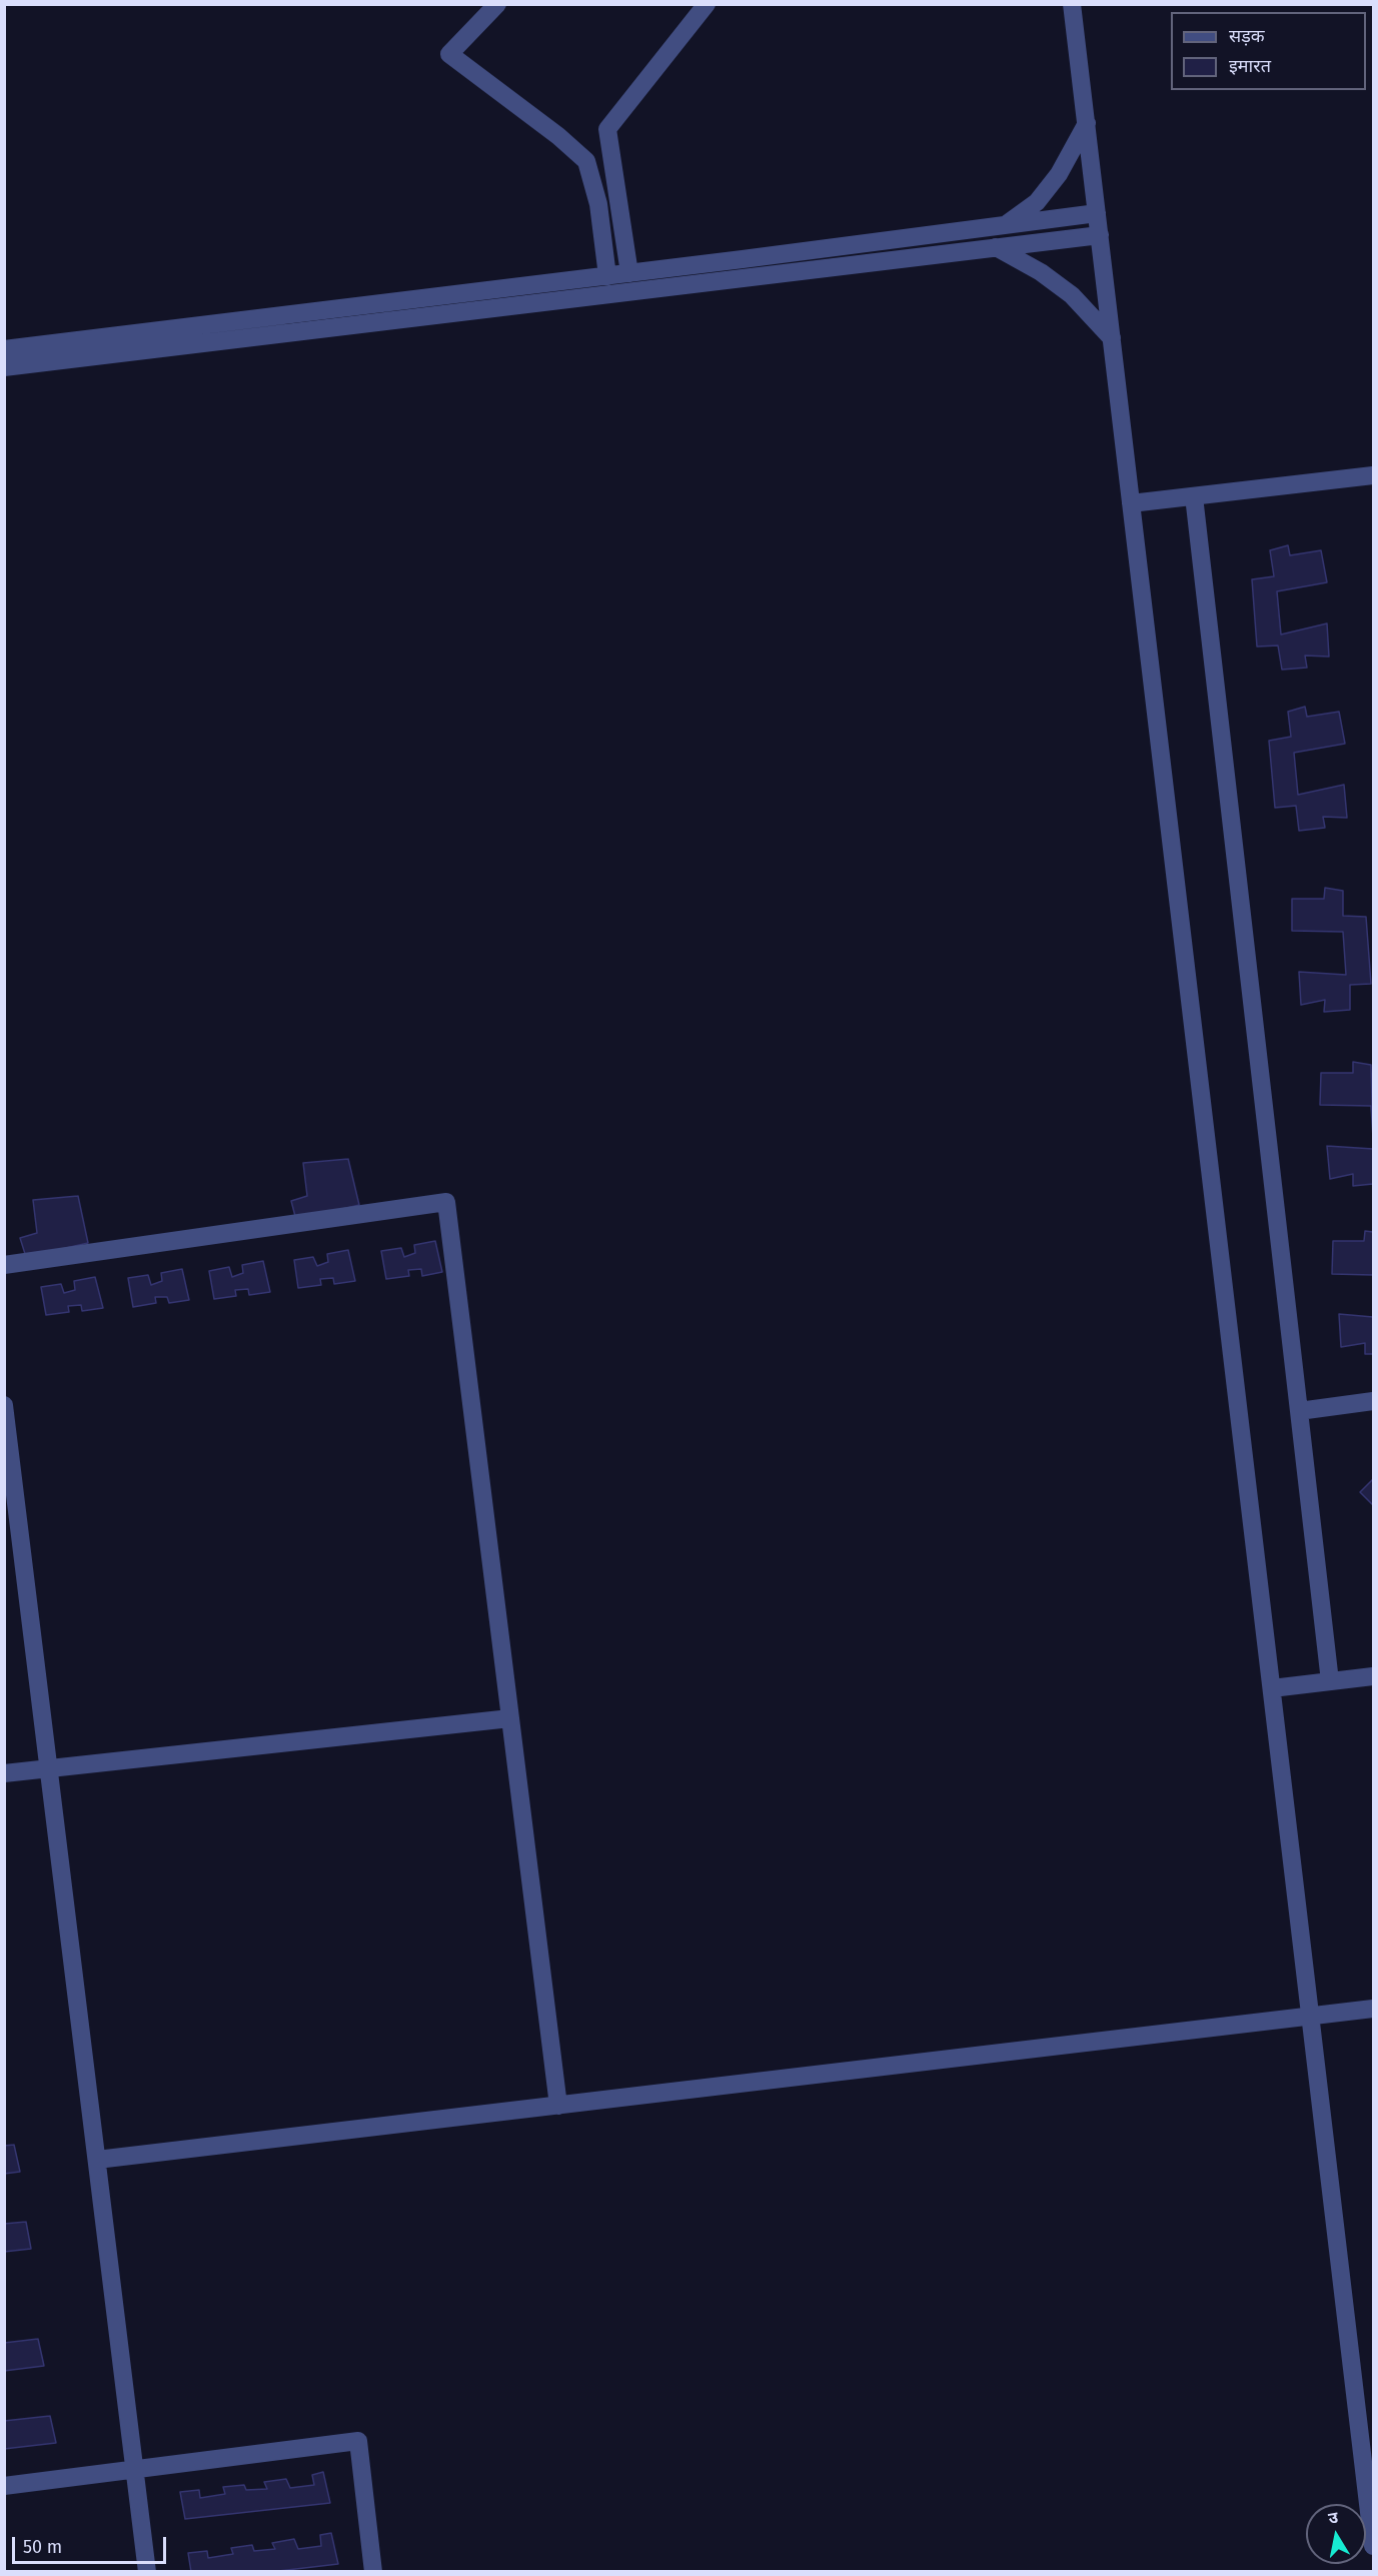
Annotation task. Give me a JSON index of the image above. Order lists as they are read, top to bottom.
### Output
{
  "legend": ["सड़क", "इमारत"],
  "scale_bar": "50 m",
  "north": "top"
}
